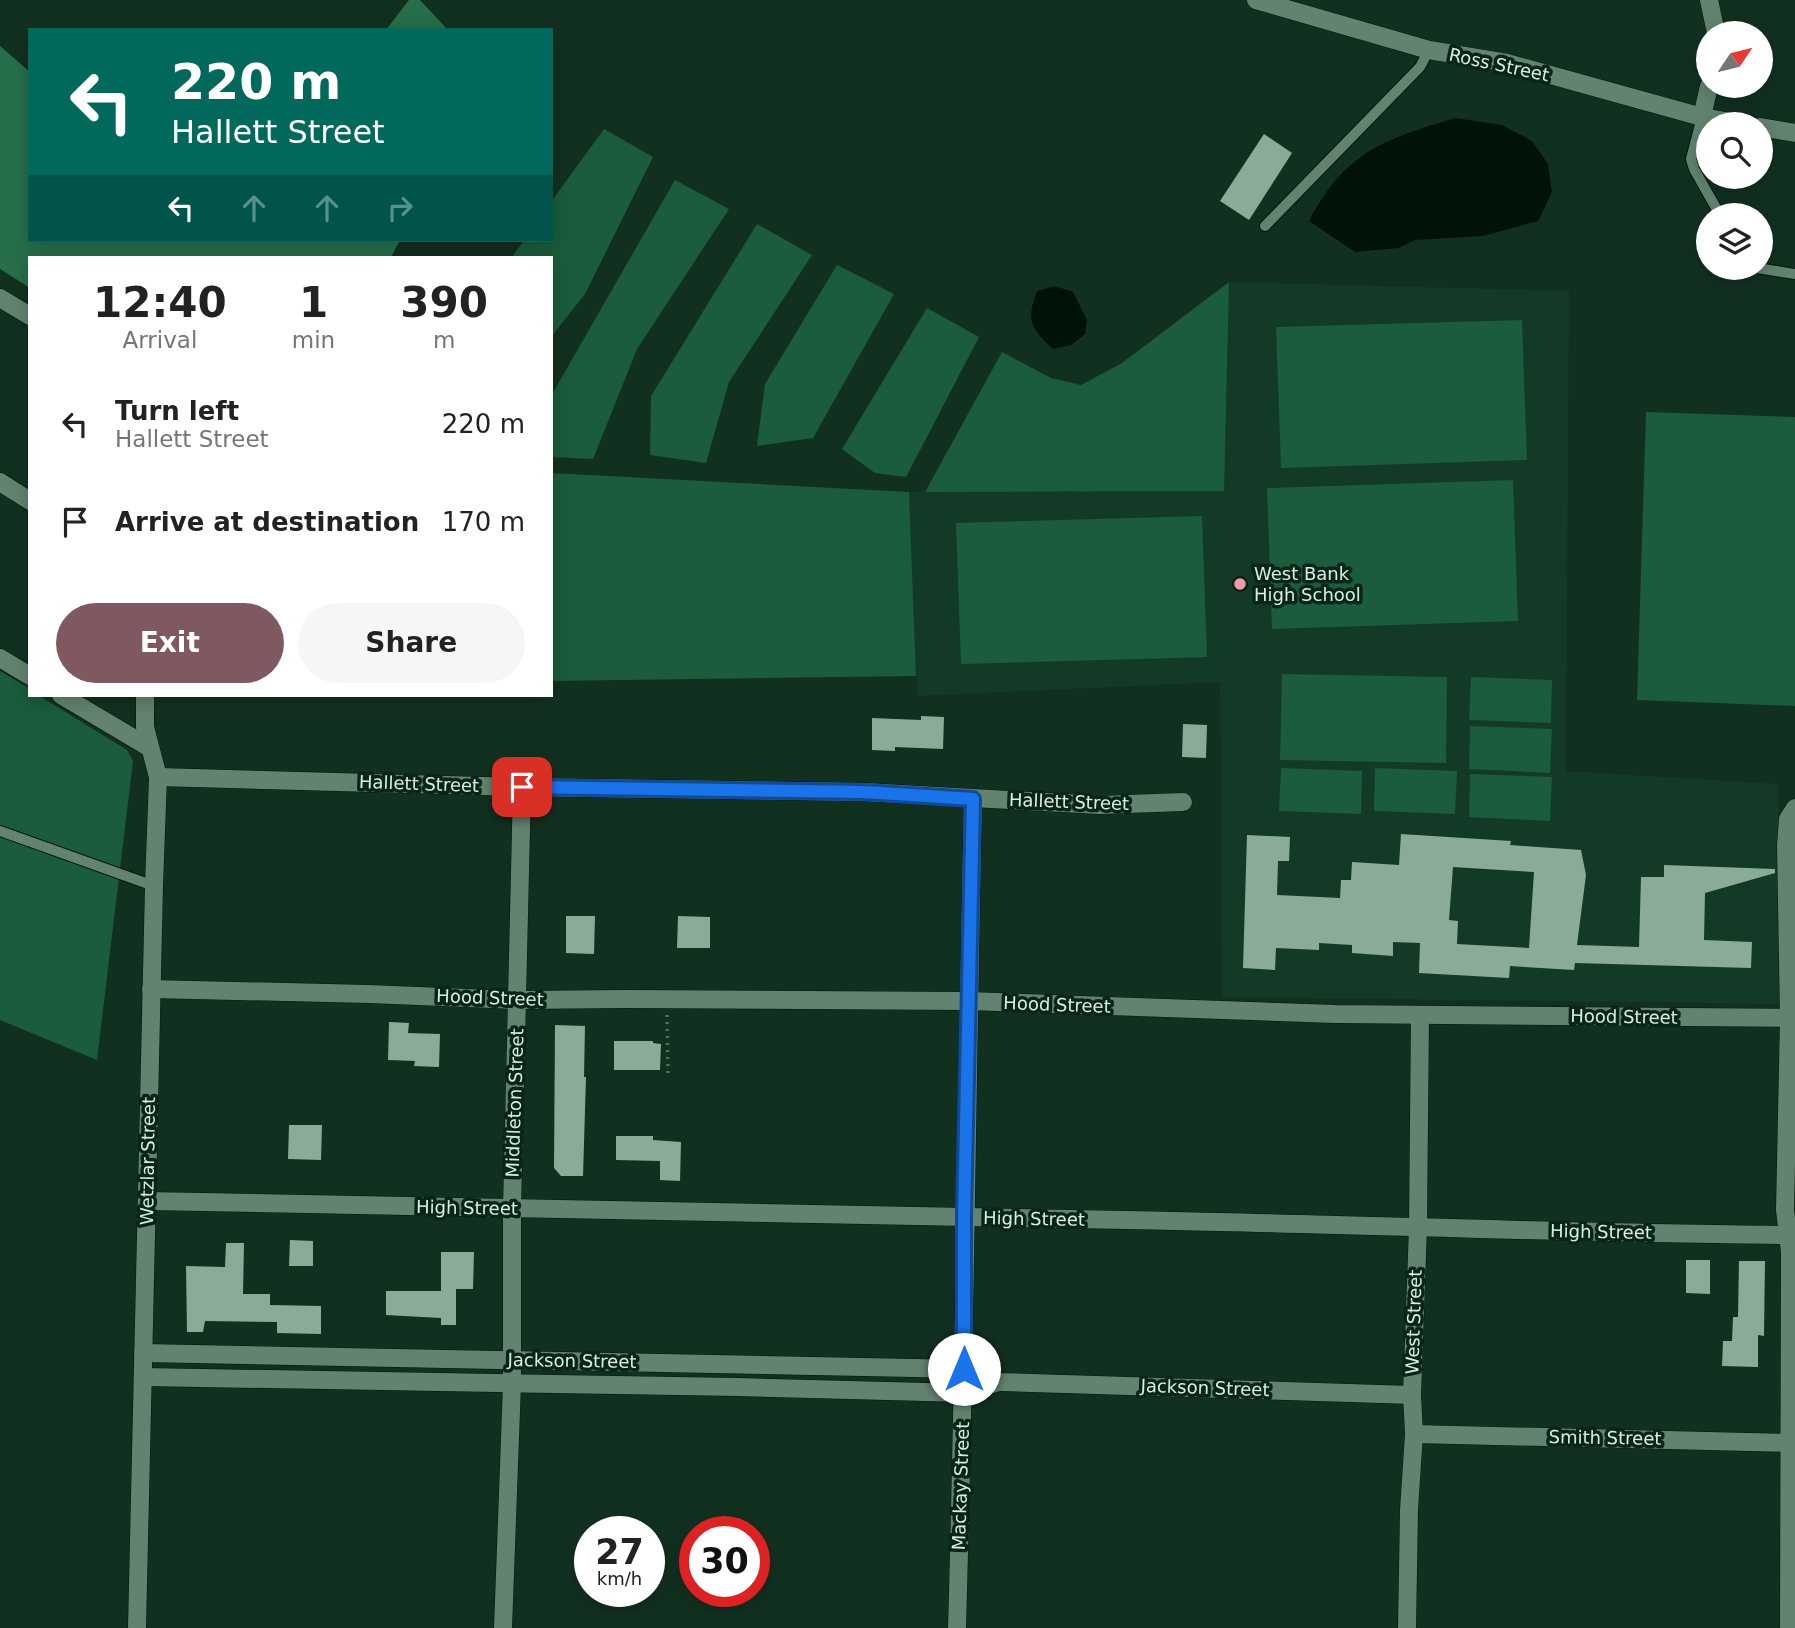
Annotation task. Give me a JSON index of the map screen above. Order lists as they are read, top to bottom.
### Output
{
  "streets": {
    "street": [
      "Ross Street",
      "Hallett Street",
      "Hood Street",
      "Middleton Street",
      "Wetzlar Street",
      "High Street",
      "West Street",
      "Jackson Street",
      "Smith Street",
      "Mackay Street"
    ]
  },
  "crossings": [
    ["Hallett Street", "Middleton Street"],
    ["Hallett Street", "Wetzlar Street"],
    ["Hallett Street", "Mackay Street"],
    ["Hood Street", "Middleton Street"],
    ["Hood Street", "Wetzlar Street"],
    ["Hood Street", "West Street"],
    ["Hood Street", "Mackay Street"],
    ["Middleton Street", "High Street"],
    ["Middleton Street", "Jackson Street"],
    ["Wetzlar Street", "High Street"],
    ["Wetzlar Street", "Jackson Street"],
    ["High Street", "West Street"],
    ["High Street", "Mackay Street"],
    ["West Street", "Jackson Street"],
    ["West Street", "Smith Street"],
    ["Jackson Street", "Mackay Street"]
  ],
  "places": ["West Bank High School"],
  "north": "top right",
  "page": {
    "turn": ["220 m", "Hallett Street"],
    "eta": [
      "12:40",
      "Arrival",
      "1",
      "min",
      "390",
      "m"
    ],
    "list": [
      {
        "name": "Turn left",
        "note": "Hallett Street",
        "value": "220 m"
      },
      {
        "name": "Arrive at destination",
        "value": "170 m"
      }
    ],
    "buttons": ["Exit", "Share"],
    "speed": "27 km/h",
    "limit": "30"
  }
}
